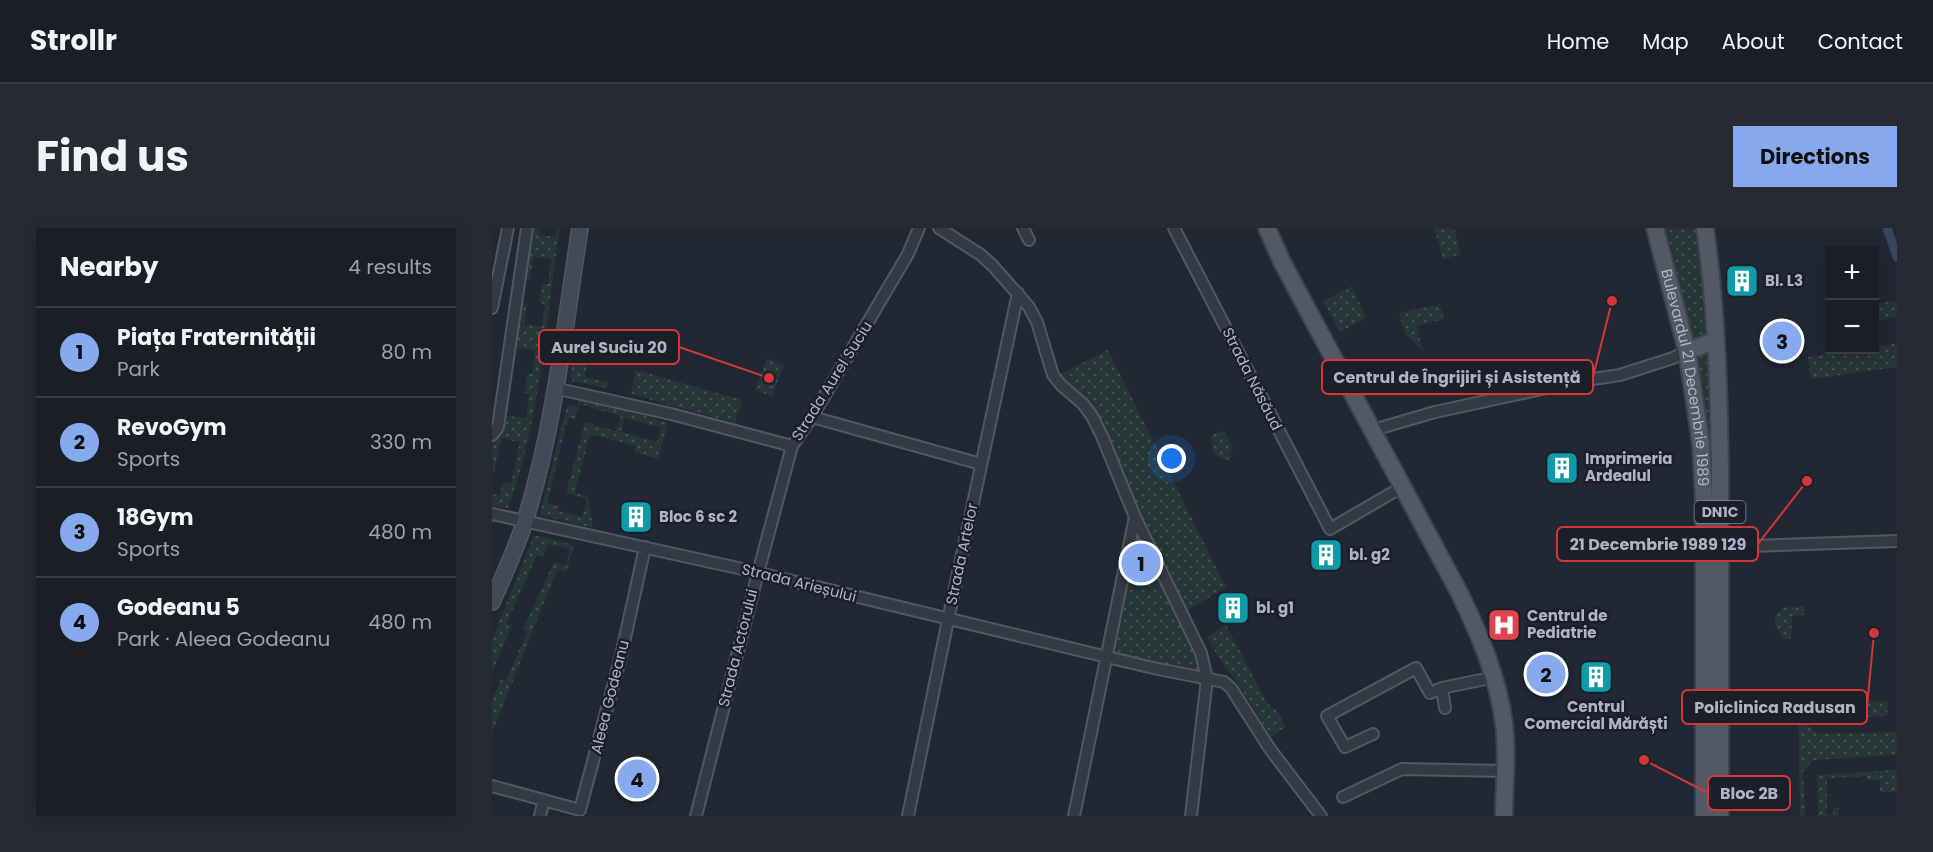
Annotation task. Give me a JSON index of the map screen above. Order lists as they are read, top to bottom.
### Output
{
  "streets": {
    "main road": ["Bulevardul 21 Decembrie 1989", "DN1C"],
    "street": [
      "Strada Năsăud",
      "Strada Aurel Suciu",
      "Strada Artelor",
      "Strada Arieșului",
      "Strada Actorului",
      "Aleea Godeanu"
    ]
  },
  "crossings": [
    ["Strada Aurel Suciu", "Strada Actorului"],
    ["Strada Artelor", "Strada Arieșului"],
    ["Strada Arieșului", "Strada Actorului"],
    ["Strada Arieșului", "Aleea Godeanu"]
  ],
  "places": {
    "building": [
      "Bl. L3",
      "Imprimeria Ardealul",
      "Bloc 6 sc 2",
      "bl. g2",
      "bl. g1",
      "Centrul Comercial Mărăști"
    ],
    "other": [
      "Centrul de Îngrijiri și Asistență",
      "Aurel Suciu 20",
      "21 Decembrie 1989 129",
      "Policlinica Radusan",
      "Bloc 2B"
    ],
    "hospital": ["Centrul de Pediatrie"]
  },
  "page": {
    "header": "Strollr",
    "nav": [
      "Home",
      "Map",
      "About",
      "Contact"
    ],
    "title": "Find us",
    "buttons": "Directions",
    "heading": ["Nearby", "4 results"],
    "map_buttons": ["+", "−"],
    "list": [
      {
        "mark": "1",
        "name": "Piața Fraternității",
        "note": "Park",
        "value": "80 m"
      },
      {
        "mark": "2",
        "name": "RevoGym",
        "note": "Sports",
        "value": "330 m"
      },
      {
        "mark": "3",
        "name": "18Gym",
        "note": "Sports",
        "value": "480 m"
      },
      {
        "mark": "4",
        "name": "Godeanu 5",
        "note": "Park · Aleea Godeanu",
        "value": "480 m"
      }
    ],
    "pins": [
      "3",
      "1",
      "2",
      "4"
    ]
  }
}
